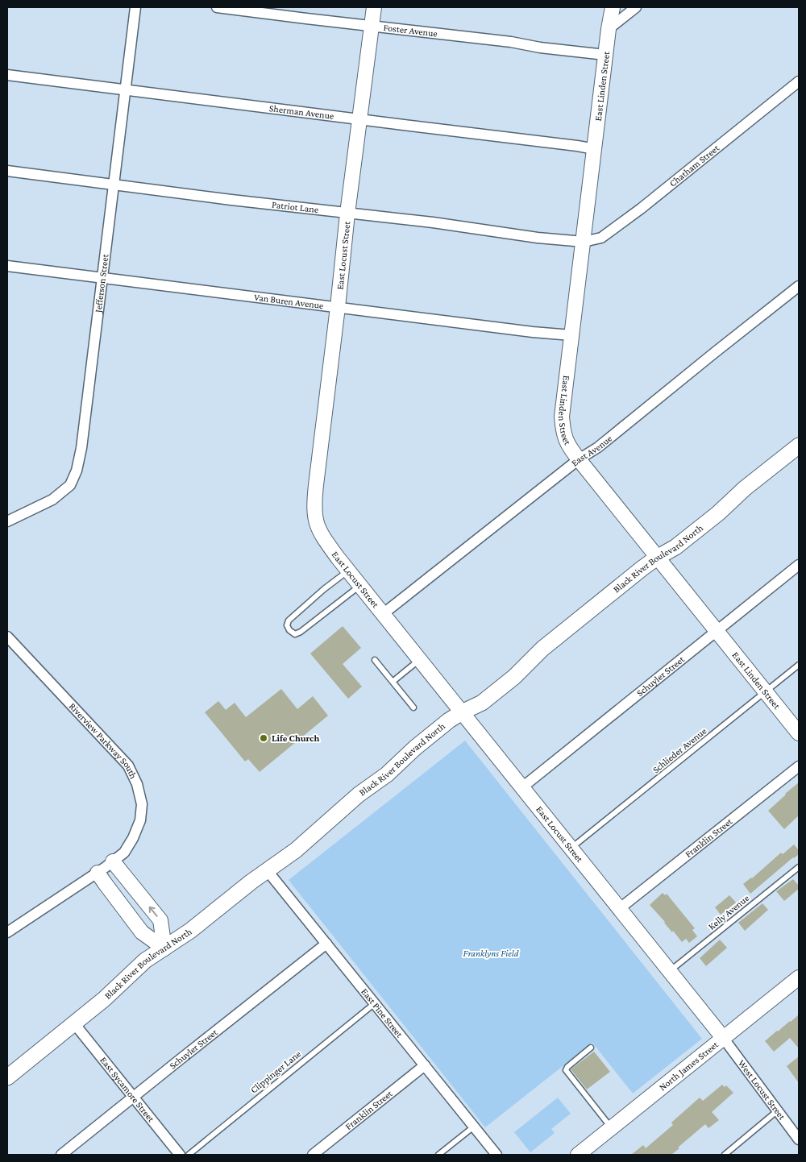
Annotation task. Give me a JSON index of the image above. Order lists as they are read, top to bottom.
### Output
{
  "streets": {
    "main road": ["Black River Boulevard North"],
    "street": [
      "Foster Avenue",
      "East Linden Street",
      "Sherman Avenue",
      "Chatham Street",
      "Patriot Lane",
      "East Locust Street",
      "Jefferson Street",
      "Van Buren Avenue",
      "East Avenue",
      "Schuyler Street",
      "Riverview Parkway South",
      "Franklin Street",
      "East Pine Street",
      "North James Street",
      "East Sycamore Street",
      "West Locust Street"
    ],
    "lane": ["Schlieder Avenue", "Kelly Avenue", "Clippinger Lane"]
  },
  "crossings": [
    ["Foster Avenue", "East Linden Street"],
    ["Foster Avenue", "East Locust Street"],
    ["East Linden Street", "Sherman Avenue"],
    ["East Linden Street", "Chatham Street"],
    ["East Linden Street", "Patriot Lane"],
    ["East Linden Street", "Van Buren Avenue"],
    ["East Linden Street", "East Avenue"],
    ["East Linden Street", "Black River Boulevard North"],
    ["East Linden Street", "Schuyler Street"],
    ["East Linden Street", "Schlieder Avenue"],
    ["Sherman Avenue", "East Locust Street"],
    ["Sherman Avenue", "Jefferson Street"],
    ["Chatham Street", "Patriot Lane"],
    ["Patriot Lane", "East Locust Street"],
    ["Patriot Lane", "Jefferson Street"],
    ["East Locust Street", "Van Buren Avenue"],
    ["East Locust Street", "East Avenue"],
    ["East Locust Street", "Black River Boulevard North"],
    ["East Locust Street", "Schuyler Street"],
    ["East Locust Street", "Schlieder Avenue"],
    ["East Locust Street", "Franklin Street"],
    ["East Locust Street", "Kelly Avenue"],
    ["East Locust Street", "North James Street"],
    ["East Locust Street", "West Locust Street"],
    ["Jefferson Street", "Van Buren Avenue"],
    ["Black River Boulevard North", "East Pine Street"],
    ["Black River Boulevard North", "East Sycamore Street"],
    ["Schuyler Street", "East Pine Street"],
    ["Schuyler Street", "East Sycamore Street"],
    ["Franklin Street", "East Pine Street"],
    ["East Pine Street", "Clippinger Lane"],
    ["North James Street", "West Locust Street"]
  ],
  "parks": ["Franklyns Field"],
  "places": ["Life Church"]
}
